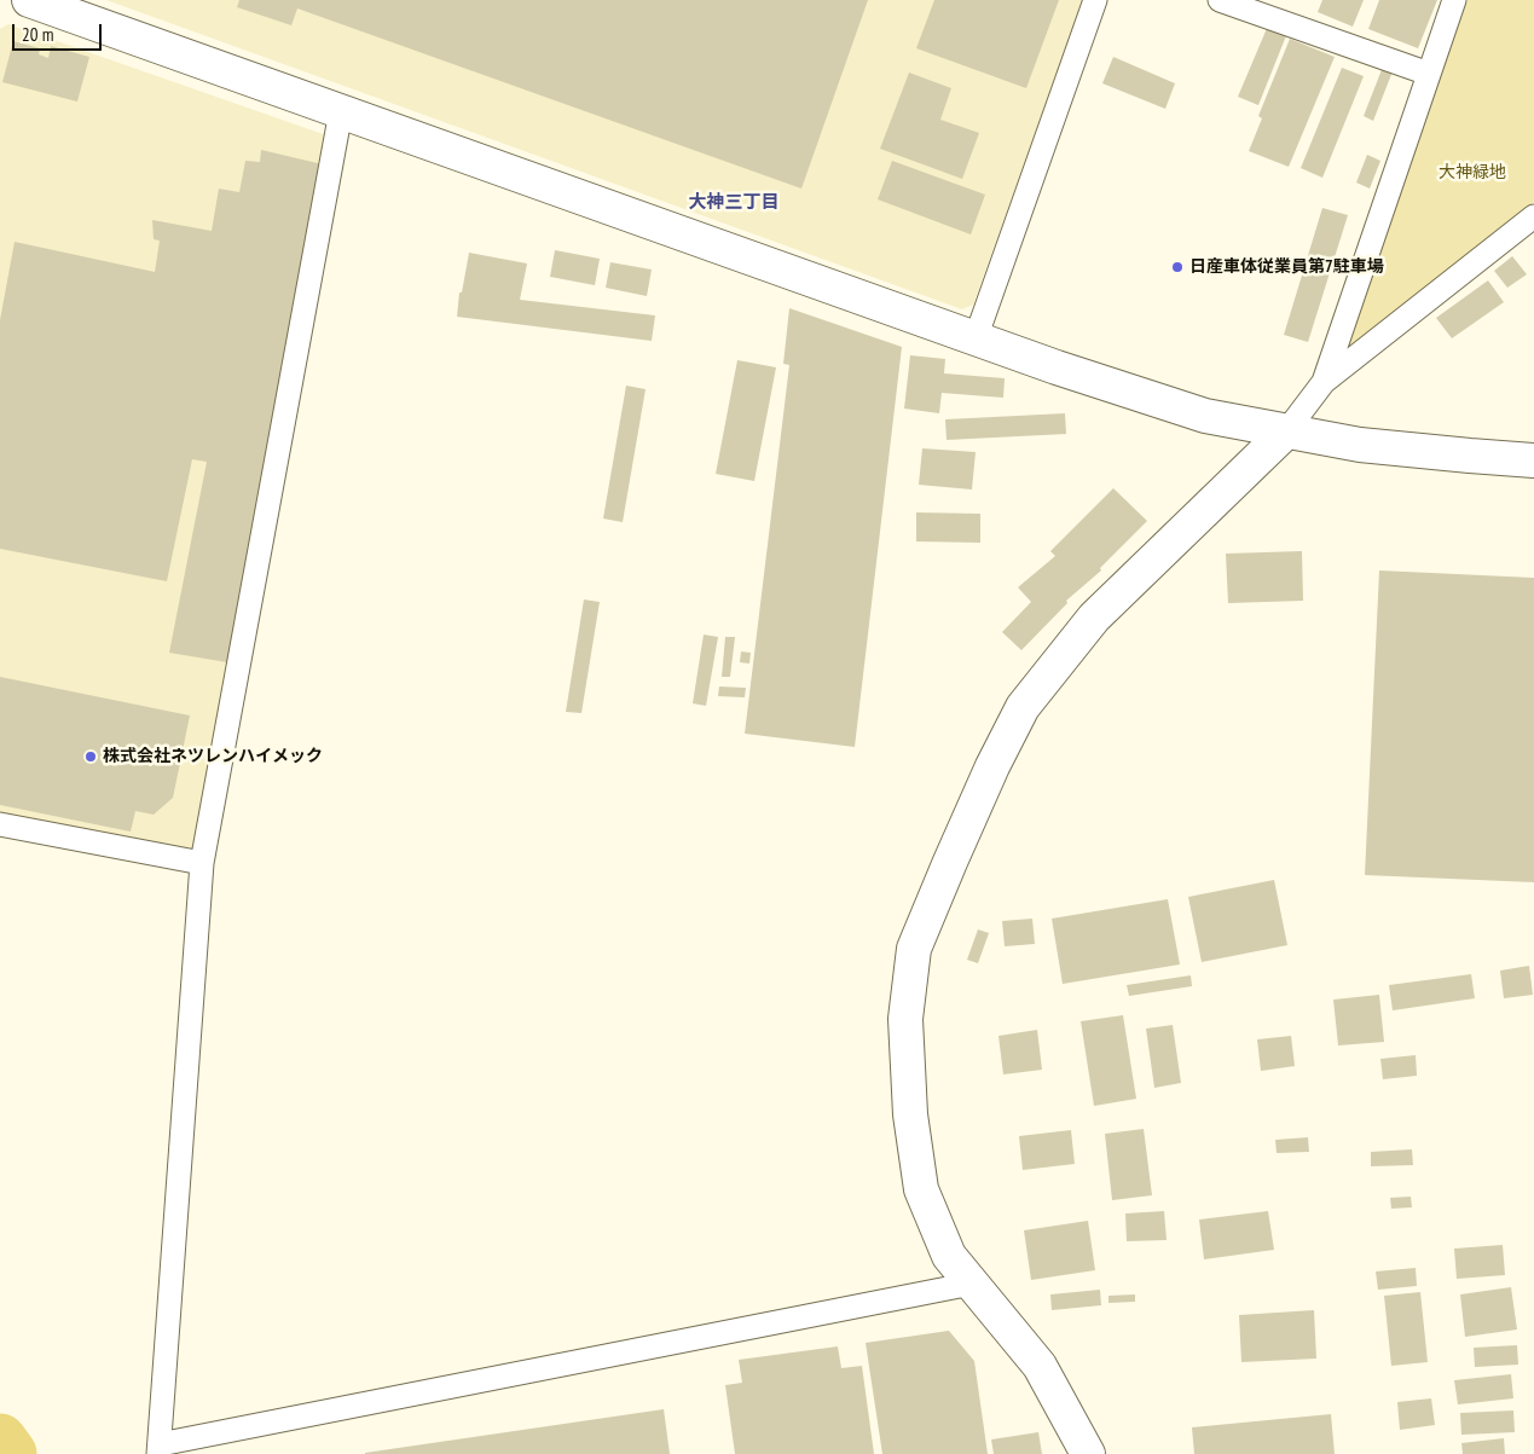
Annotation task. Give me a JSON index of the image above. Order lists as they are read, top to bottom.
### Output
{
  "districts": ["大神三丁目"],
  "parks": ["大神緑地"],
  "places": ["日産車体従業員第7駐車場", "株式会社ネツレンハイメック"],
  "scale_bar": "20 m"
}
